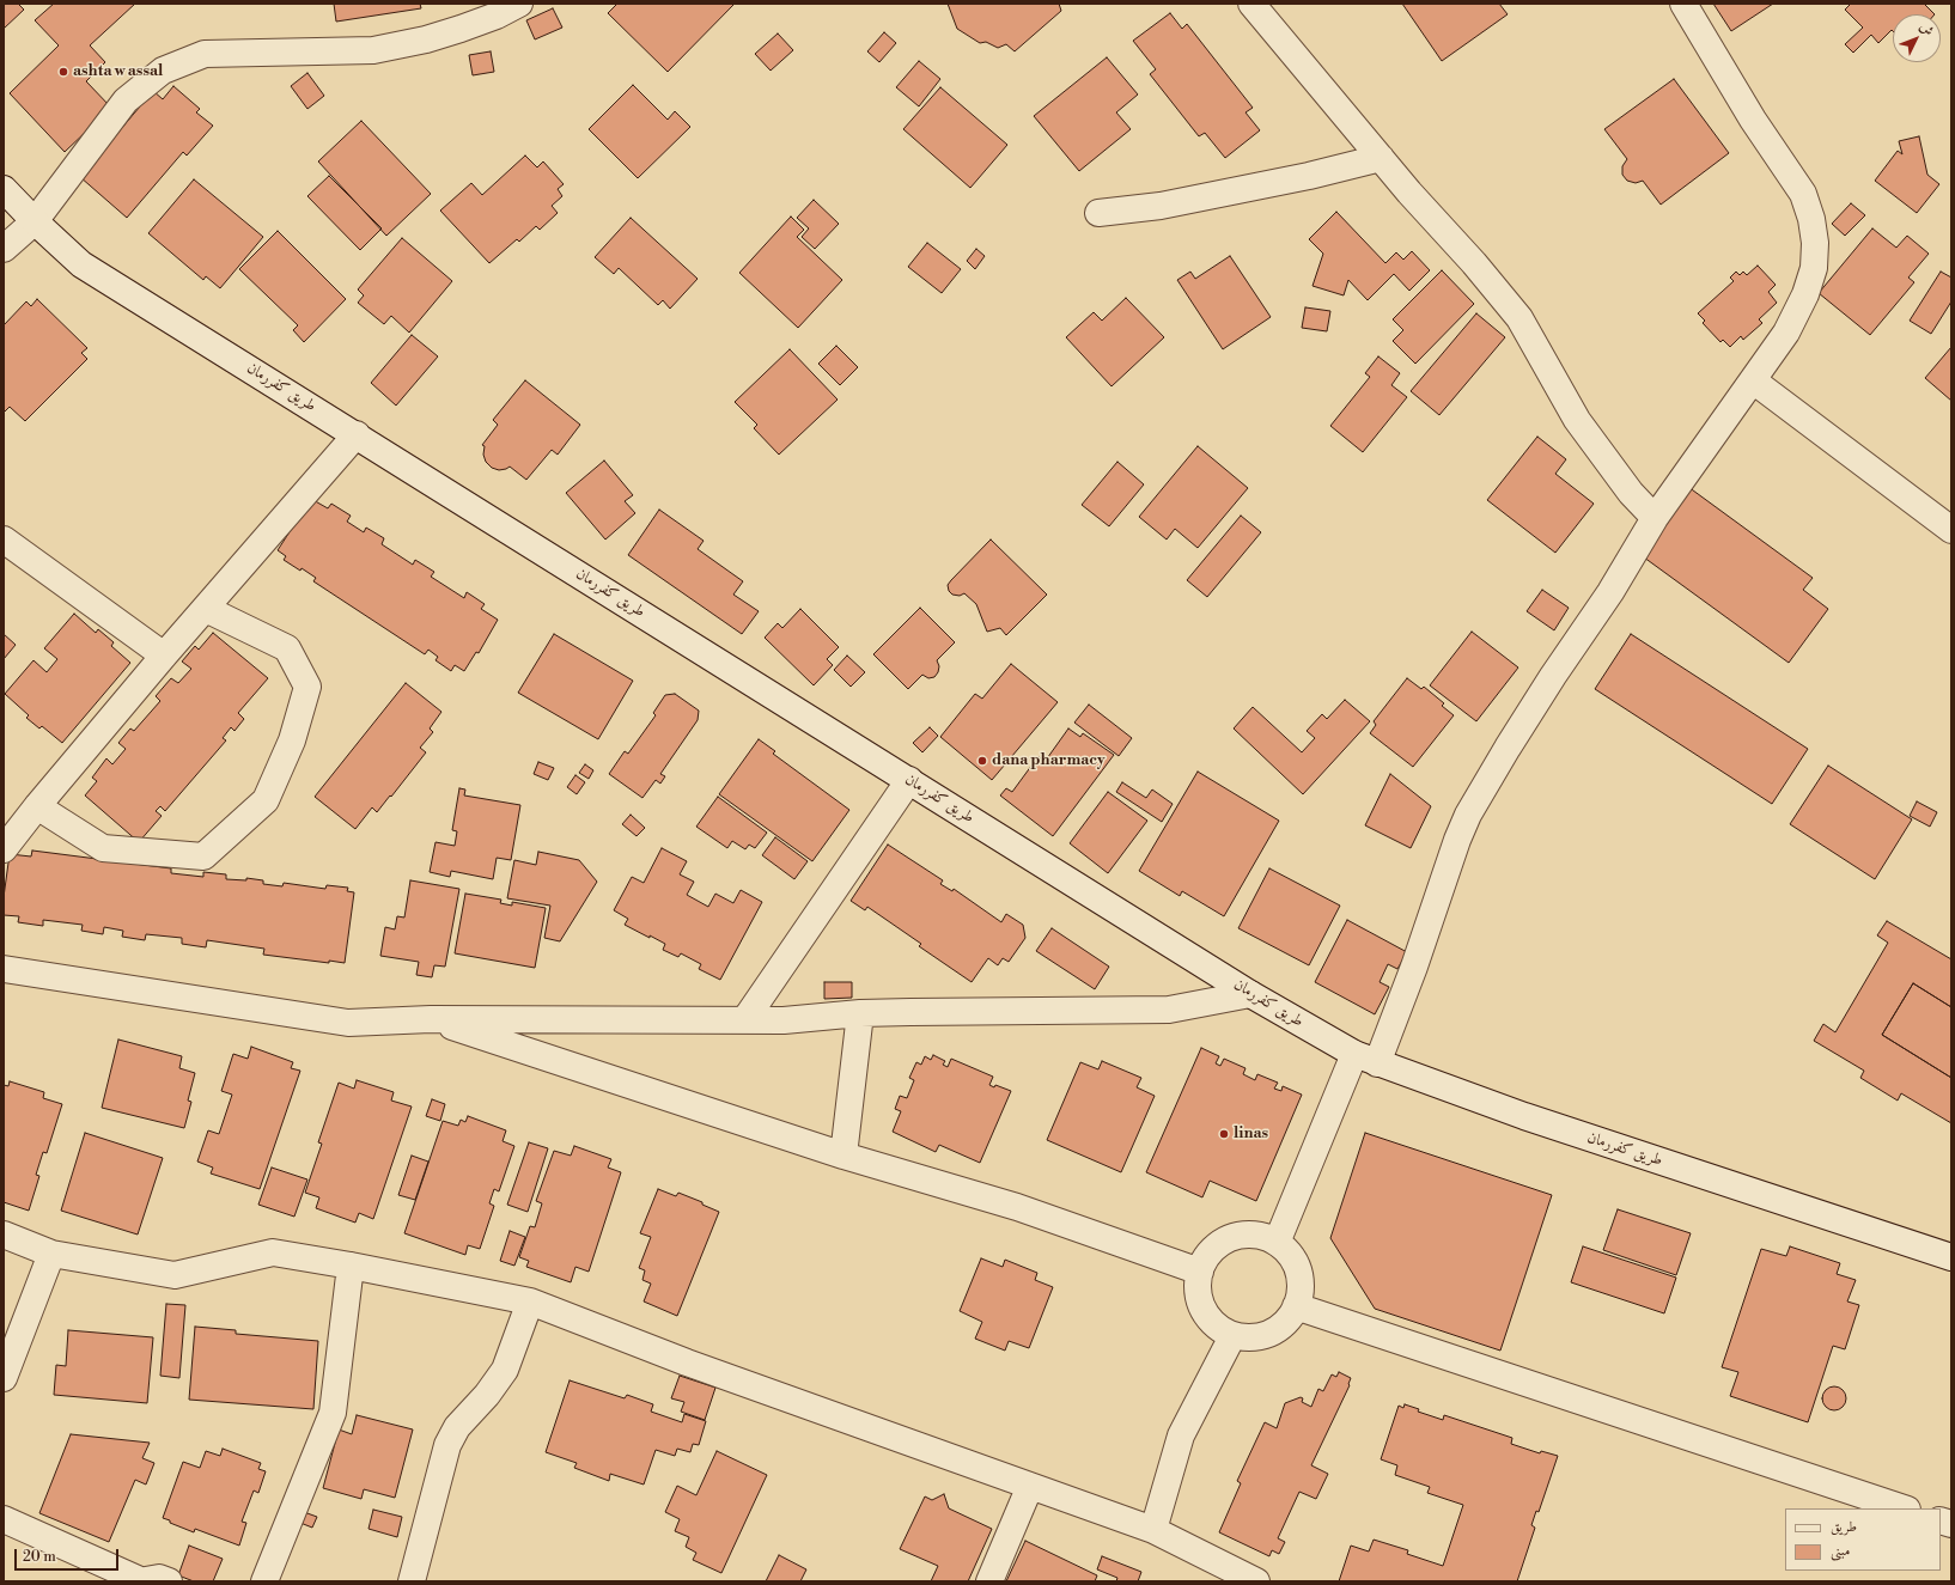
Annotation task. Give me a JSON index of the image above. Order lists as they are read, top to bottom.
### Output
{
  "streets": {
    "street": ["طريق كفررمان"]
  },
  "places": ["ashta w assal", "dana pharmacy", "linas"],
  "legend": ["طريق", "مبنى"],
  "scale_bar": "20 m",
  "north": "top right"
}
